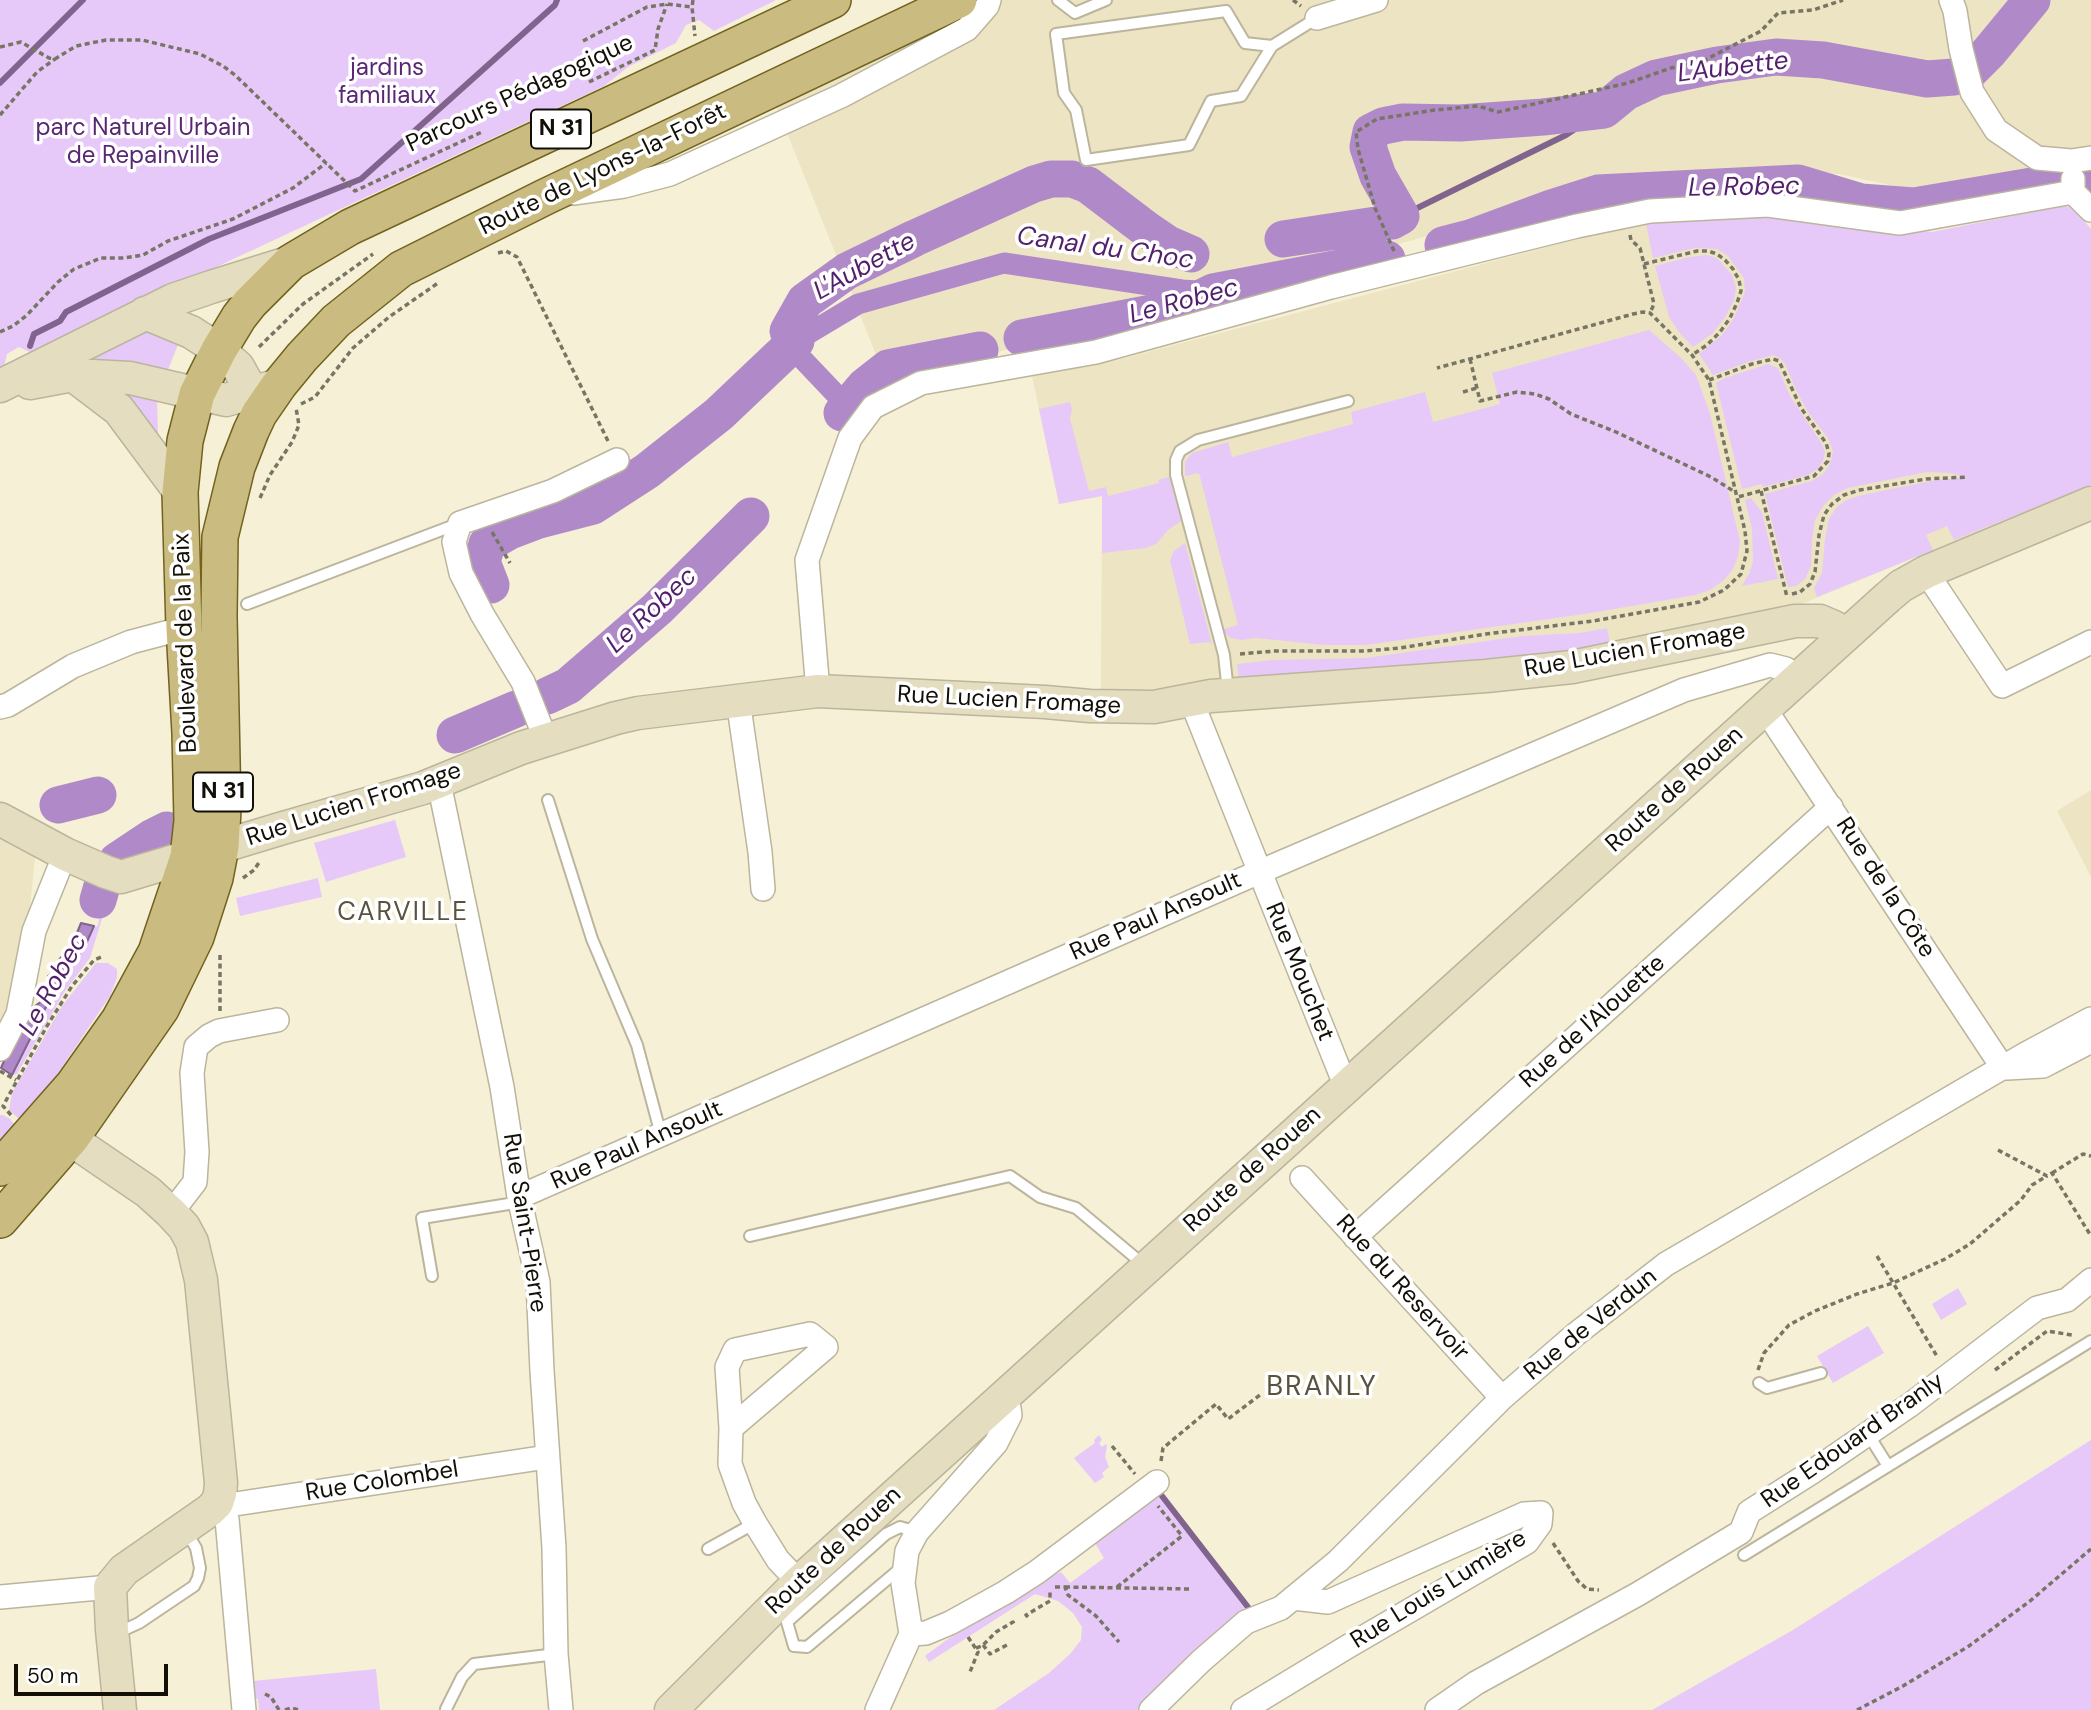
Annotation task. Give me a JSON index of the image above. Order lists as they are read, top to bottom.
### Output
{
  "streets": {
    "main road": ["N 31", "Route de Lyons-la-Forêt", "Boulevard de la Paix"],
    "street": [
      "Rue Lucien Fromage",
      "Route de Rouen",
      "Rue de la Côte",
      "Rue Paul Ansoult",
      "Rue Mouchet",
      "Rue de l'Alouette",
      "Rue Saint-Pierre",
      "Rue du Reservoir",
      "Rue de Verdun",
      "Rue Edouard Branly",
      "Rue Colombel",
      "Rue Louis Lumière"
    ],
    "path": ["Parcours Pédagogique"]
  },
  "crossings": [
    ["N 31", "Boulevard de la Paix"],
    ["Route de Lyons-la-Forêt", "Boulevard de la Paix"],
    ["Boulevard de la Paix", "Rue Lucien Fromage"],
    ["Rue Lucien Fromage", "Route de Rouen"],
    ["Rue Lucien Fromage", "Rue Mouchet"],
    ["Rue Lucien Fromage", "Rue Saint-Pierre"],
    ["Route de Rouen", "Rue de la Côte"],
    ["Route de Rouen", "Rue Paul Ansoult"],
    ["Route de Rouen", "Rue Mouchet"],
    ["Rue de la Côte", "Rue de l'Alouette"],
    ["Rue de la Côte", "Rue de Verdun"],
    ["Rue Paul Ansoult", "Rue Mouchet"],
    ["Rue Paul Ansoult", "Rue Saint-Pierre"],
    ["Rue de l'Alouette", "Rue du Reservoir"],
    ["Rue Saint-Pierre", "Rue Colombel"],
    ["Rue du Reservoir", "Rue de Verdun"],
    ["Rue de Verdun", "Rue Louis Lumière"]
  ],
  "districts": ["CARVILLE", "BRANLY"],
  "water": ["L'Aubette", "Le Robec", "Canal du Choc"],
  "parks": ["jardins familiaux", "parc Naturel Urbain de Repainville"],
  "scale_bar": "50 m"
}
